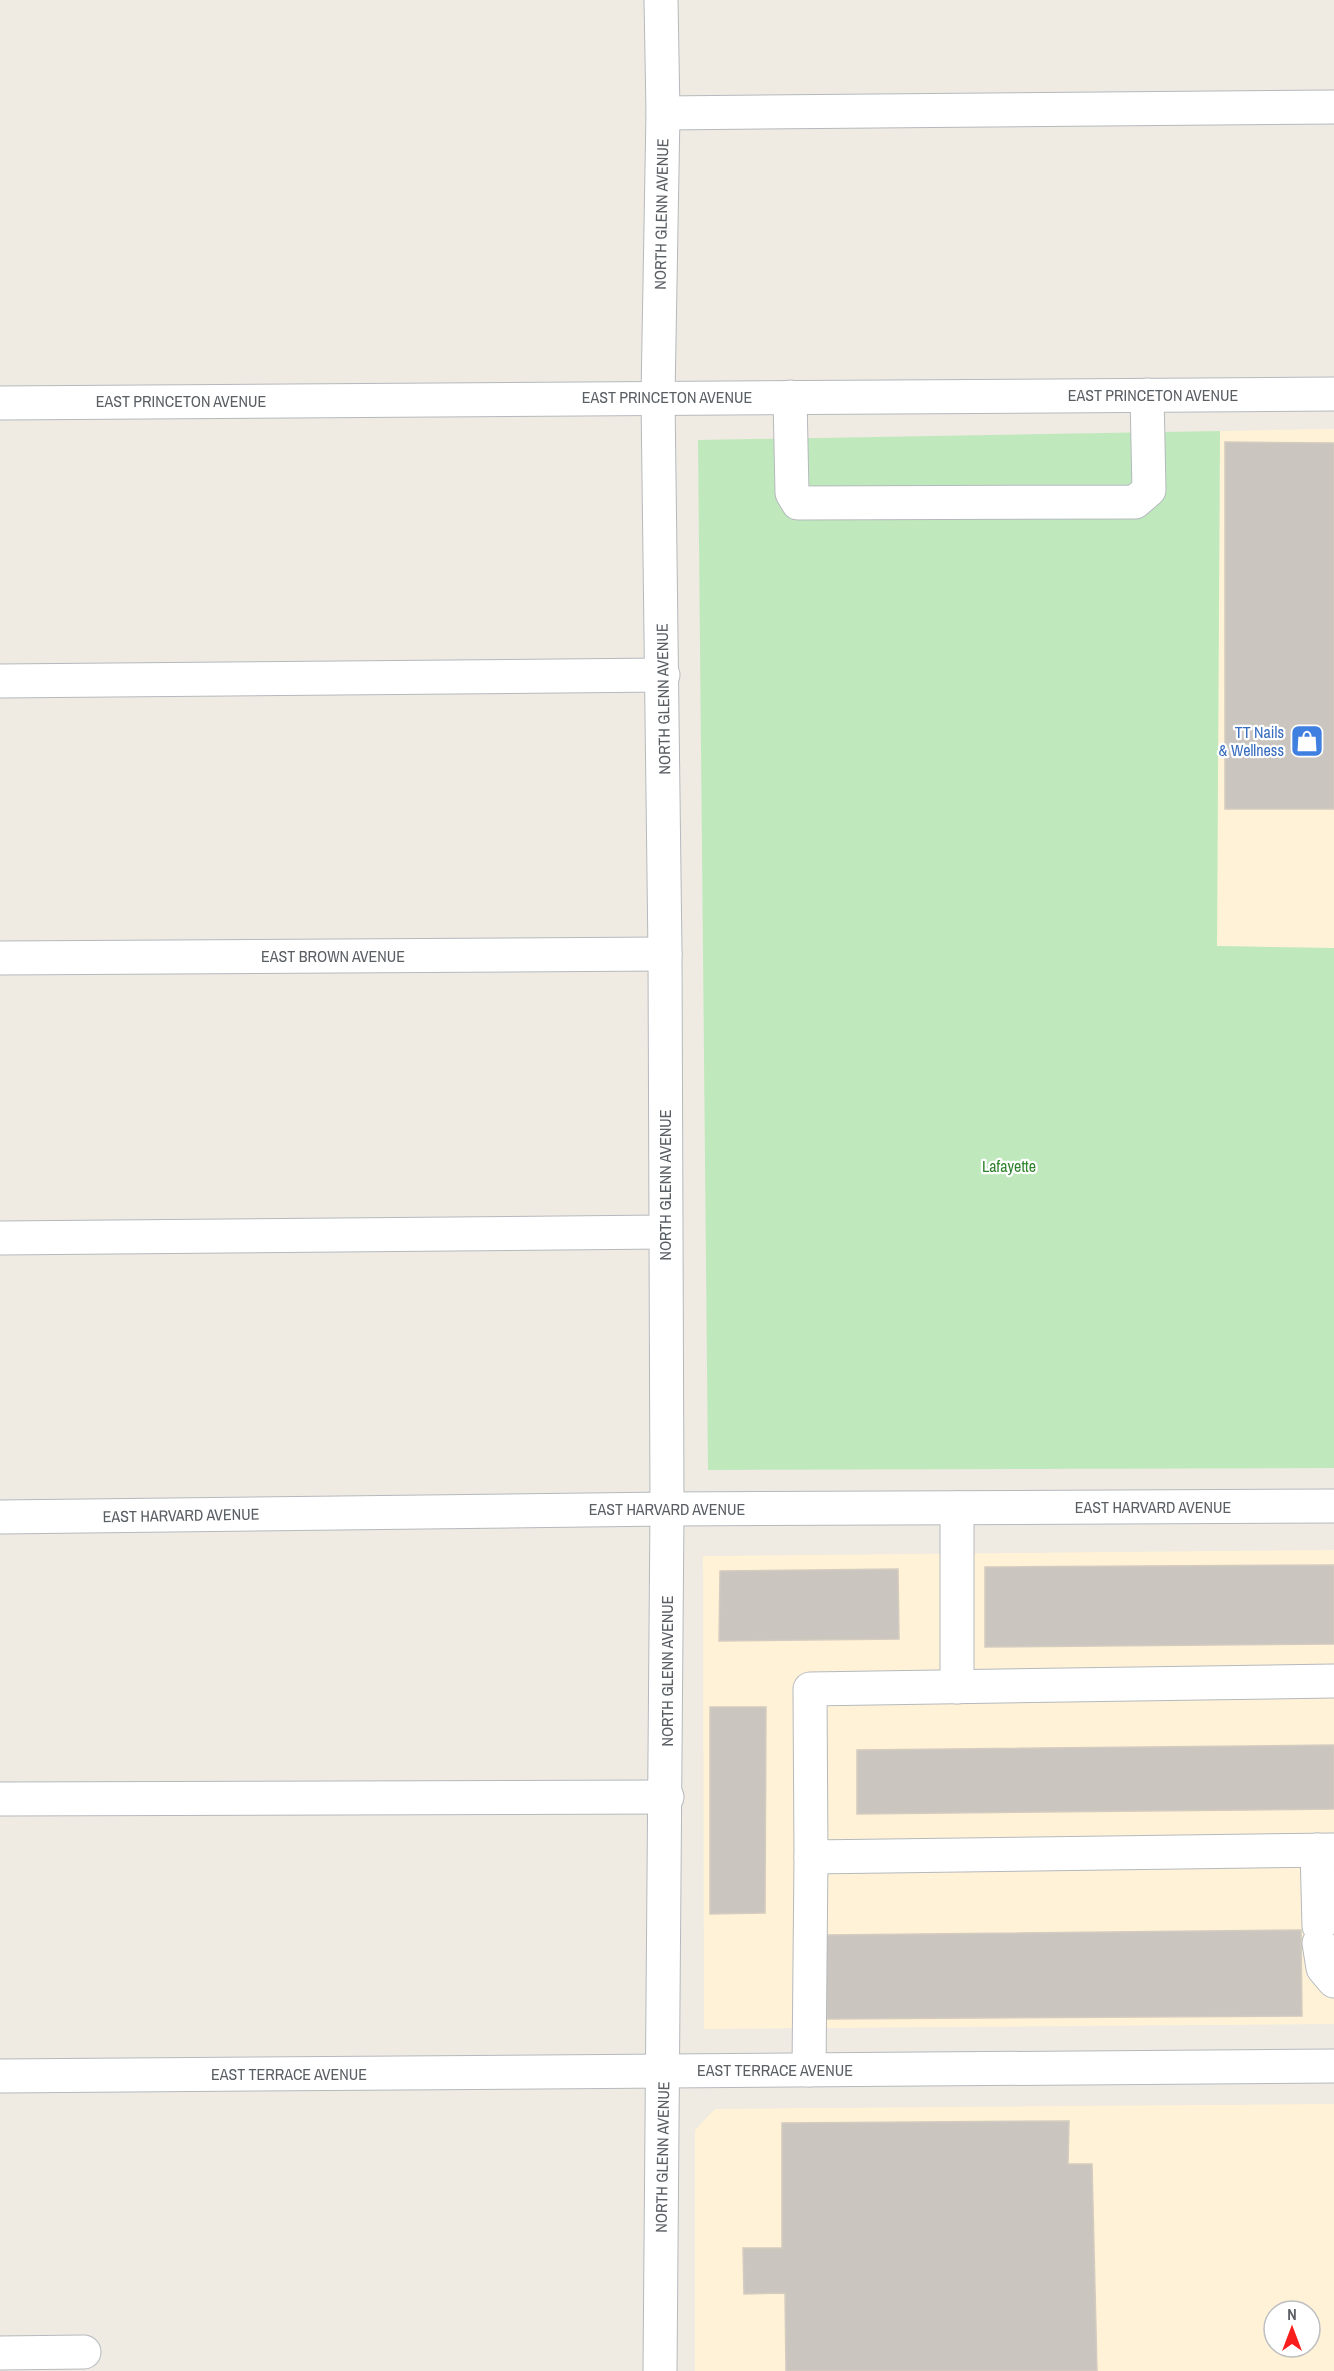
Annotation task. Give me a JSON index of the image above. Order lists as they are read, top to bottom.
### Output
{
  "streets": {
    "street": [
      "NORTH GLENN AVENUE",
      "EAST PRINCETON AVENUE",
      "EAST BROWN AVENUE",
      "EAST HARVARD AVENUE",
      "EAST TERRACE AVENUE"
    ]
  },
  "crossings": [
    ["NORTH GLENN AVENUE", "EAST PRINCETON AVENUE"],
    ["NORTH GLENN AVENUE", "EAST BROWN AVENUE"],
    ["NORTH GLENN AVENUE", "EAST HARVARD AVENUE"],
    ["NORTH GLENN AVENUE", "EAST TERRACE AVENUE"]
  ],
  "parks": ["Lafayette"],
  "places": {
    "shop": ["TT Nails & Wellness"]
  },
  "north": "top"
}
